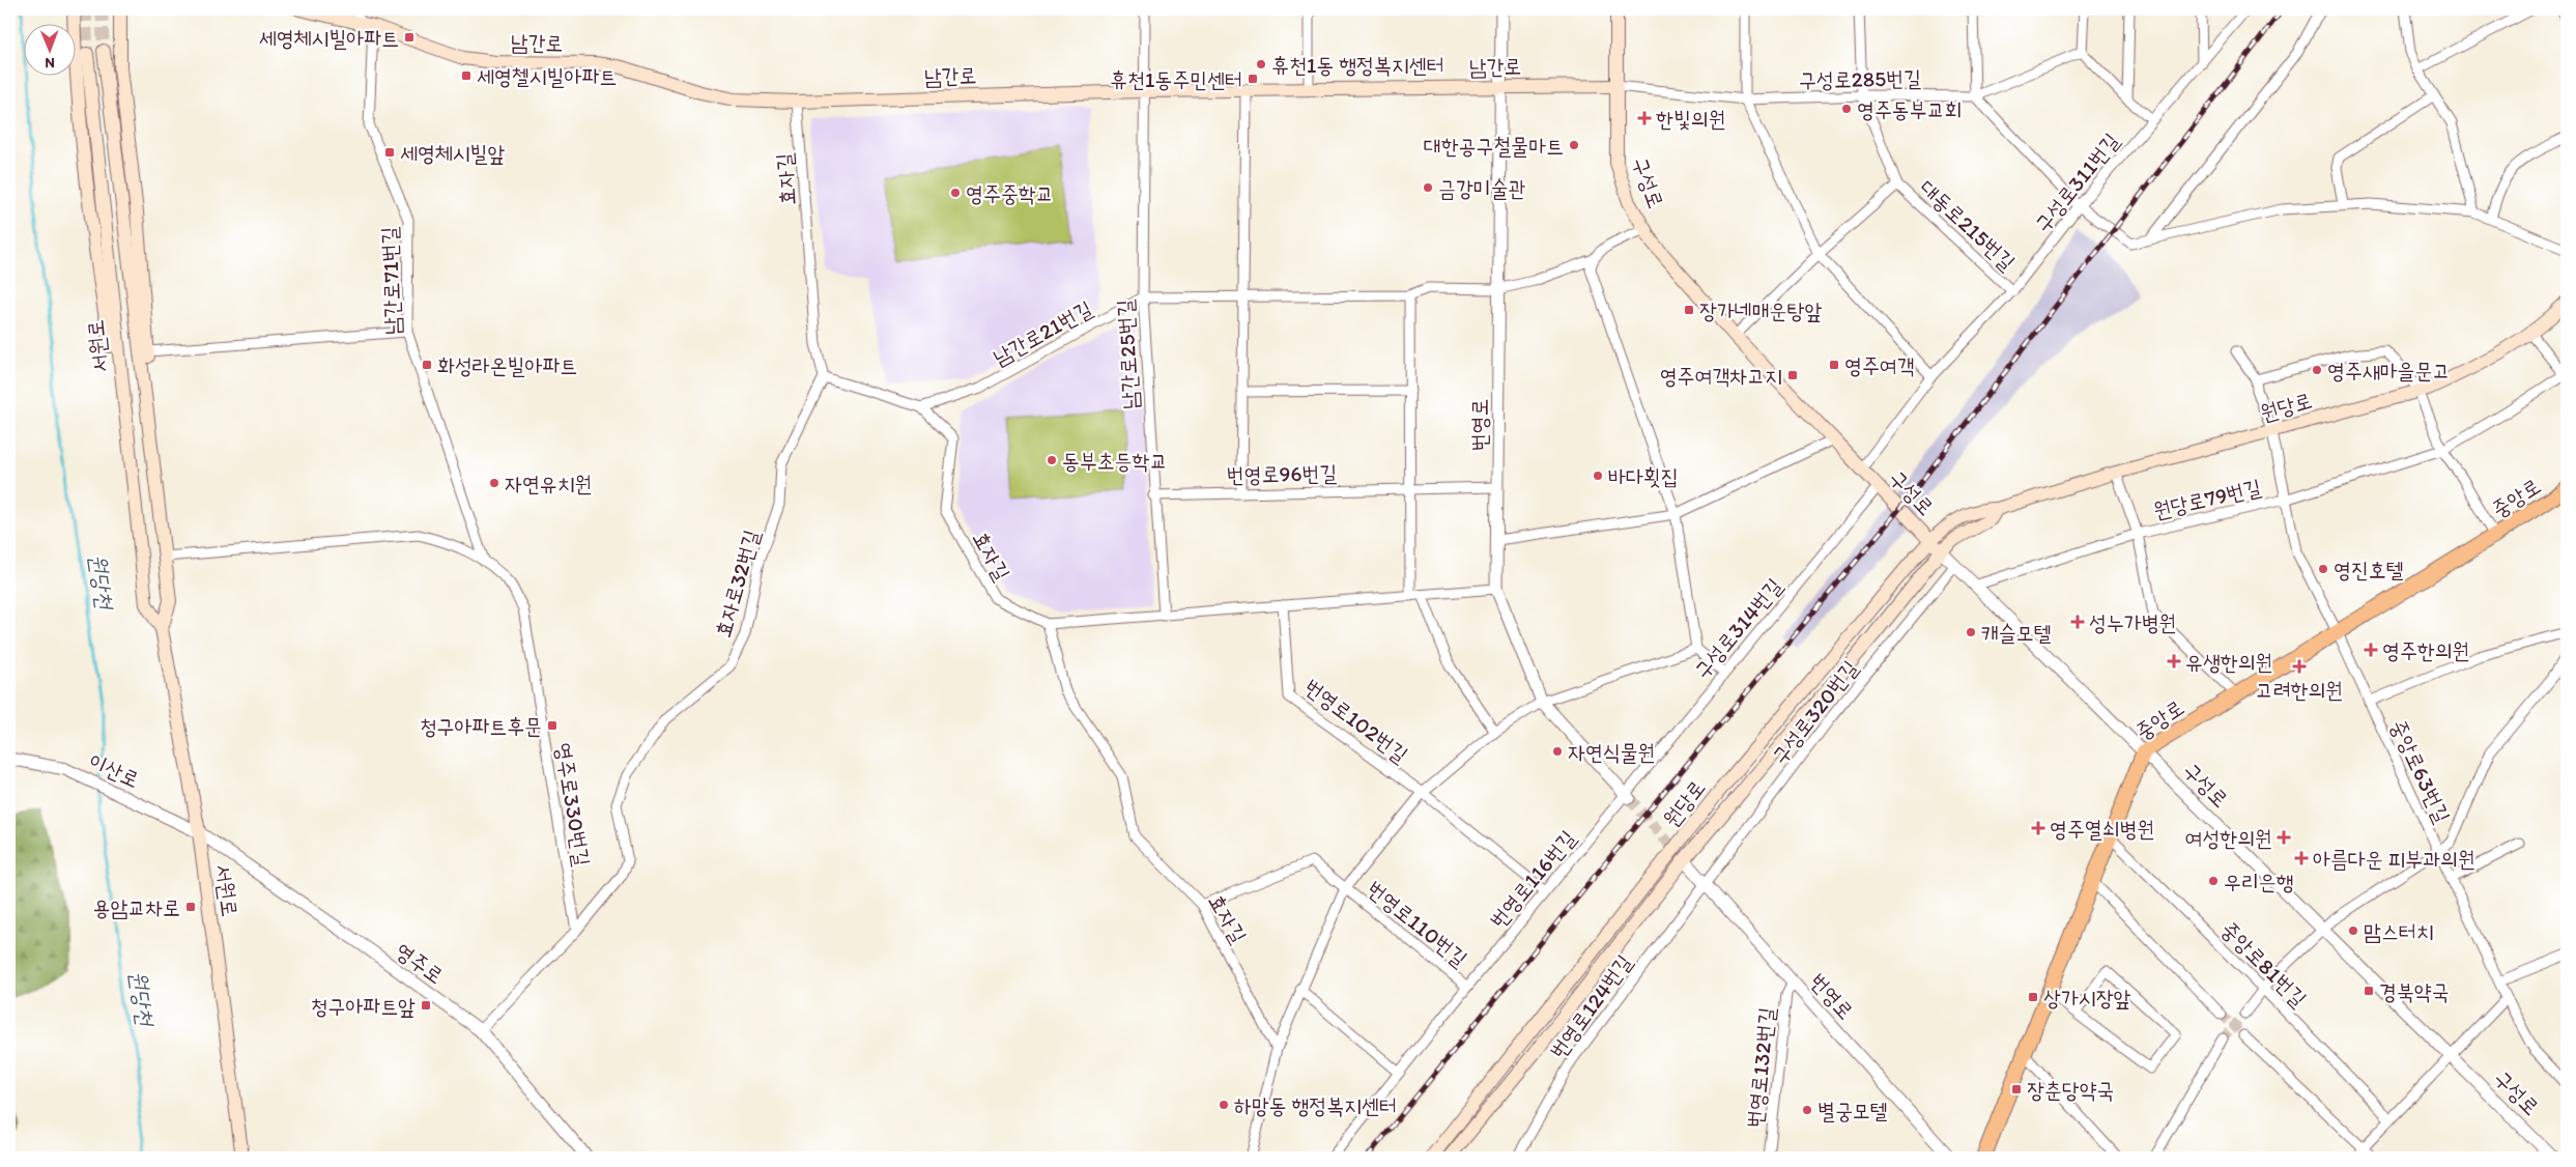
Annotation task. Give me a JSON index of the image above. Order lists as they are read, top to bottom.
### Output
{
  "streets": {
    "main road": [
      "남간로",
      "구성로",
      "서원로",
      "원당로",
      "중앙로"
    ],
    "street": [
      "구성로285번길",
      "효자길",
      "구성로311번길",
      "대동로215번길",
      "남간로71번길",
      "남간로21번길",
      "남간로25번길",
      "번영로",
      "번영로96번길",
      "원당로79번길",
      "효자로32번길",
      "구성로314번길",
      "구성로320번길",
      "번영로102번길",
      "이산로",
      "중앙로63번길",
      "영주로330번길",
      "번영로116번길",
      "번영로110번길",
      "영주로",
      "중앙로81번길",
      "번영로124번길",
      "번영로132번길"
    ]
  },
  "crossings": [
    ["남간로", "구성로285번길"],
    ["남간로", "효자길"],
    ["남간로", "구성로"],
    ["남간로", "남간로71번길"],
    ["남간로", "남간로25번길"],
    ["남간로", "번영로"],
    ["구성로285번길", "구성로"],
    ["구성로285번길", "대동로215번길"],
    ["효자길", "남간로21번길"],
    ["효자길", "효자로32번길"],
    ["효자길", "번영로110번길"],
    ["구성로", "구성로311번길"],
    ["구성로", "남간로21번길"],
    ["구성로", "원당로"],
    ["구성로", "중앙로"],
    ["구성로", "구성로314번길"],
    ["구성로", "구성로320번길"],
    ["구성로311번길", "대동로215번길"],
    ["남간로71번길", "영주로330번길"],
    ["남간로21번길", "남간로25번길"],
    ["남간로21번길", "번영로"],
    ["서원로", "이산로"],
    ["서원로", "영주로"],
    ["남간로25번길", "번영로96번길"],
    ["원당로", "번영로"],
    ["원당로", "중앙로63번길"],
    ["번영로", "번영로96번길"],
    ["번영로", "구성로314번길"],
    ["번영로", "구성로320번길"],
    ["번영로", "번영로116번길"],
    ["번영로", "번영로110번길"],
    ["번영로", "번영로124번길"],
    ["번영로", "번영로132번길"],
    ["중앙로", "중앙로63번길"],
    ["중앙로", "중앙로81번길"],
    ["원당로79번길", "중앙로63번길"],
    ["효자로32번길", "영주로330번길"],
    ["구성로314번길", "번영로116번길"],
    ["구성로320번길", "번영로124번길"],
    ["번영로102번길", "번영로110번길"],
    ["이산로", "영주로"],
    ["번영로116번길", "번영로110번길"]
  ],
  "water": ["원당천"],
  "places": {
    "transit": [
      "세영체시빌아파트",
      "세영첼시빌아파트",
      "휴천1동주민센터",
      "세영체시빌앞",
      "장가네매운탕앞",
      "화성라온빌아파트",
      "영주여객",
      "영주여객차고지",
      "청구아파트후문",
      "용암교차로",
      "경북약국",
      "상가시장앞",
      "청구아파트앞",
      "장춘당약국"
    ],
    "other": [
      "휴천1동 행정복지센터",
      "영주동부교회",
      "대한공구철물마트",
      "금강미술관",
      "영주중학교",
      "영주새마을문고",
      "동부초등학교",
      "바다횟집",
      "자연유치원",
      "영진호텔",
      "캐슬모텔",
      "자연식물원",
      "우리은행",
      "맘스터치",
      "하망동 행정복지센터",
      "별궁모텔"
    ],
    "health": [
      "한빛의원",
      "성누가병원",
      "영주한의원",
      "유생한의원",
      "고려한의원",
      "영주열쇠병원",
      "여성한의원",
      "아름다운 피부과의원"
    ]
  },
  "north": "bottom"
}
